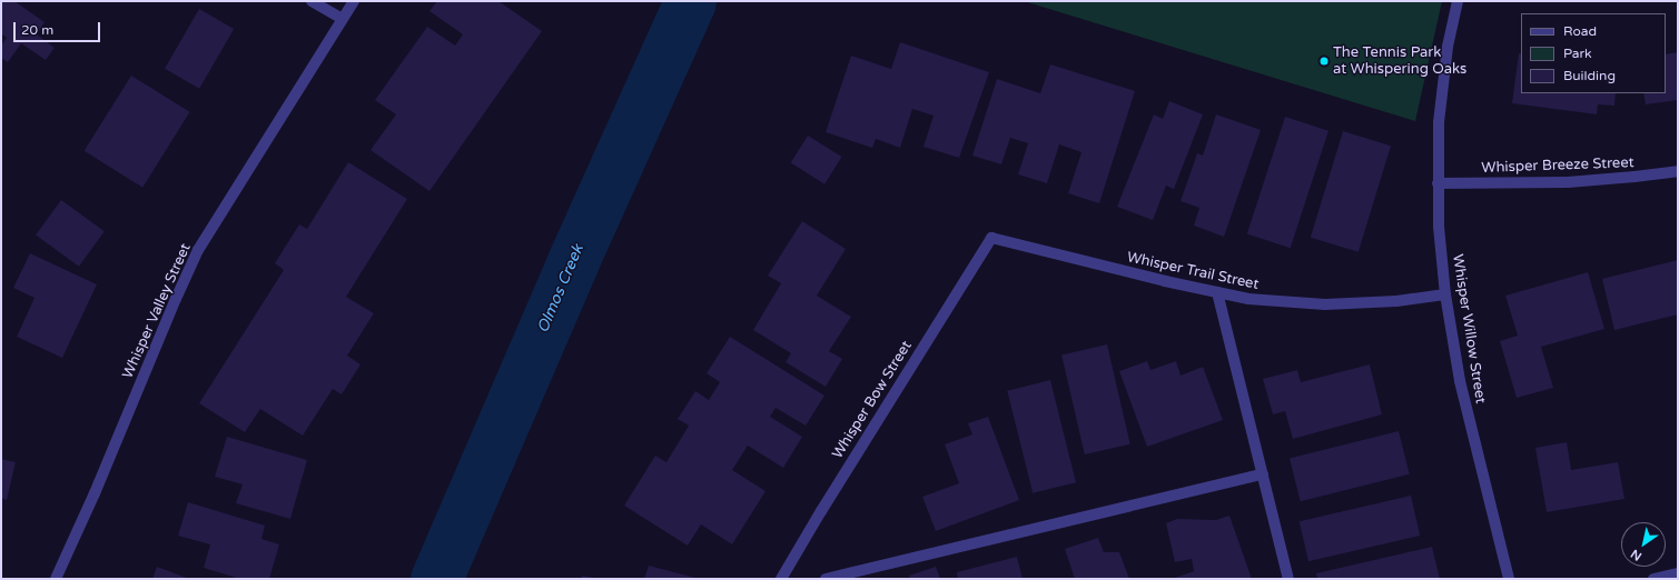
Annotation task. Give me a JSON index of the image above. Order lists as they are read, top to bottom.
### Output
{
  "streets": {
    "street": [
      "Whisper Breeze Street",
      "Whisper Trail Street",
      "Whisper Valley Street",
      "Whisper Willow Street",
      "Whisper Bow Street"
    ]
  },
  "crossings": [
    ["Whisper Breeze Street", "Whisper Willow Street"],
    ["Whisper Trail Street", "Whisper Willow Street"],
    ["Whisper Trail Street", "Whisper Bow Street"]
  ],
  "water": ["Olmos Creek"],
  "places": ["The Tennis Park at Whispering Oaks"],
  "legend": ["Road", "Park", "Building"],
  "scale_bar": "20 m",
  "north": "bottom left"
}
